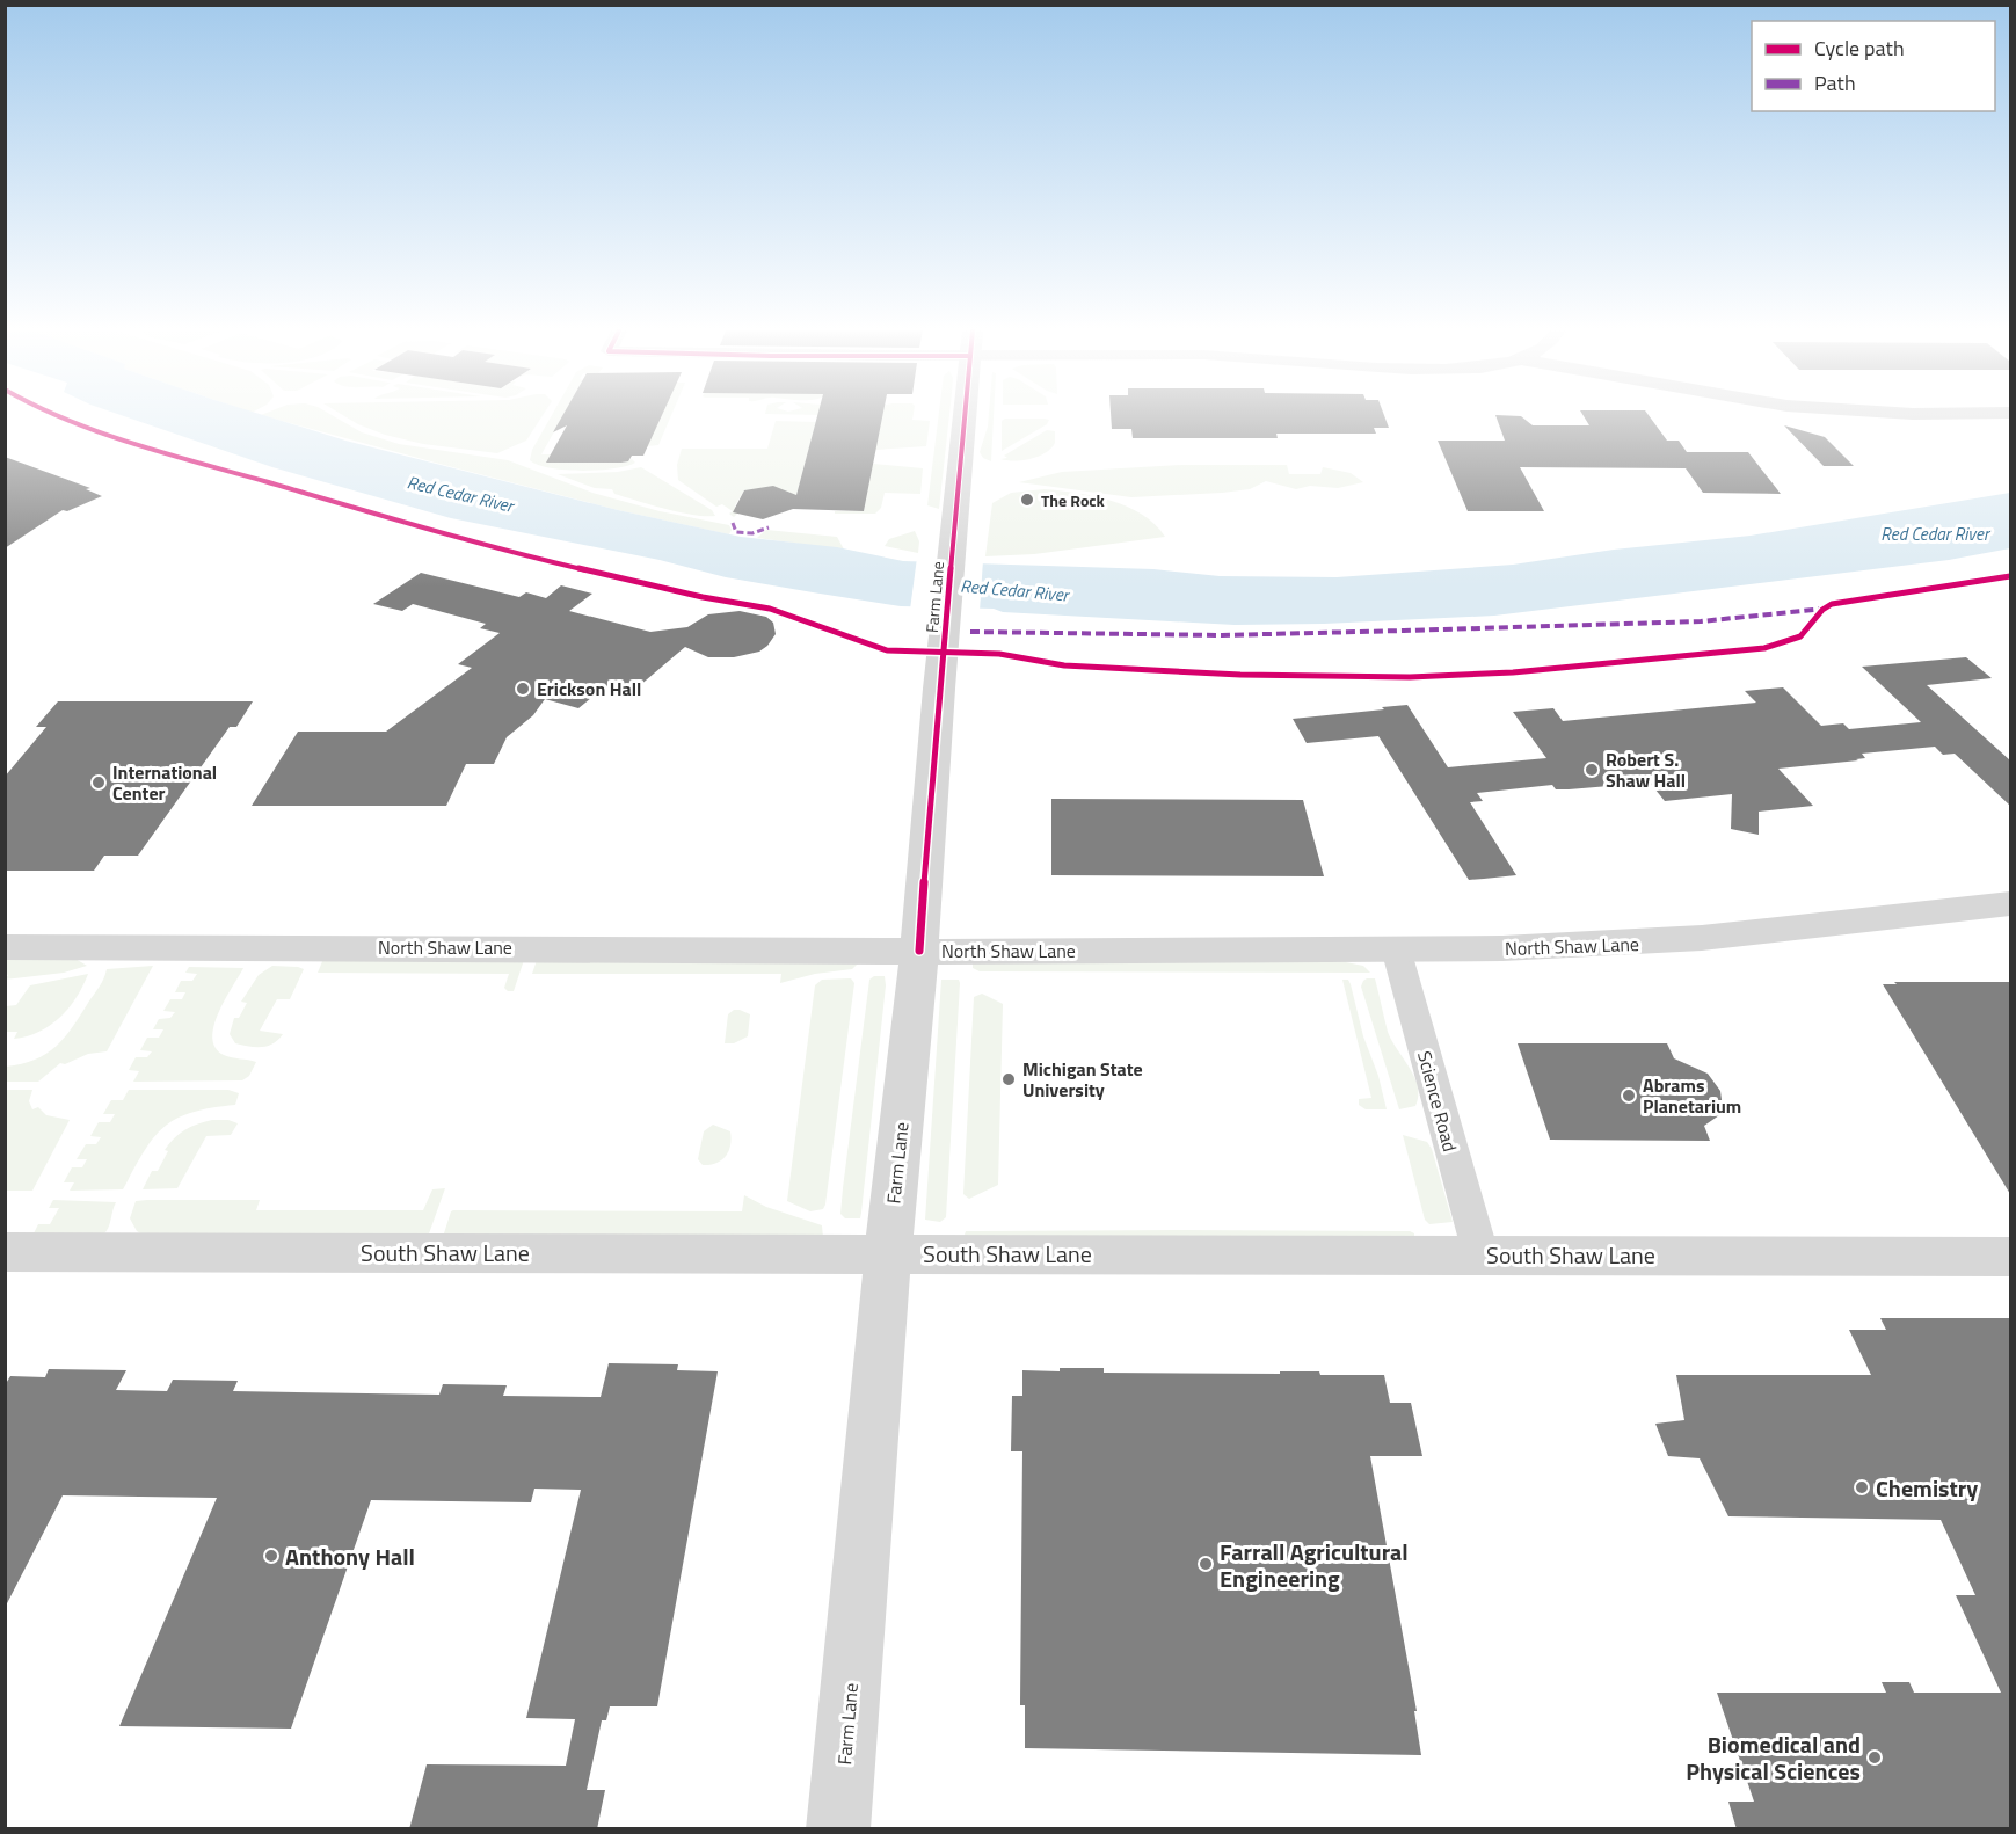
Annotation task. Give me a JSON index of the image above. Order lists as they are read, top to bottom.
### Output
{
  "streets": {
    "street": [
      "Farm Lane",
      "North Shaw Lane",
      "Science Road",
      "South Shaw Lane"
    ]
  },
  "crossings": [
    ["Farm Lane", "North Shaw Lane"],
    ["Farm Lane", "South Shaw Lane"],
    ["North Shaw Lane", "Science Road"],
    ["Science Road", "South Shaw Lane"]
  ],
  "water": ["Red Cedar River"],
  "places": [
    "The Rock",
    "Erickson Hall",
    "Robert S. Shaw Hall",
    "International Center",
    "Michigan State University",
    "Abrams Planetarium",
    "Chemistry",
    "Anthony Hall",
    "Farrall Agricultural Engineering",
    "Biomedical and Physical Sciences"
  ],
  "legend": ["Cycle path", "Path"]
}
